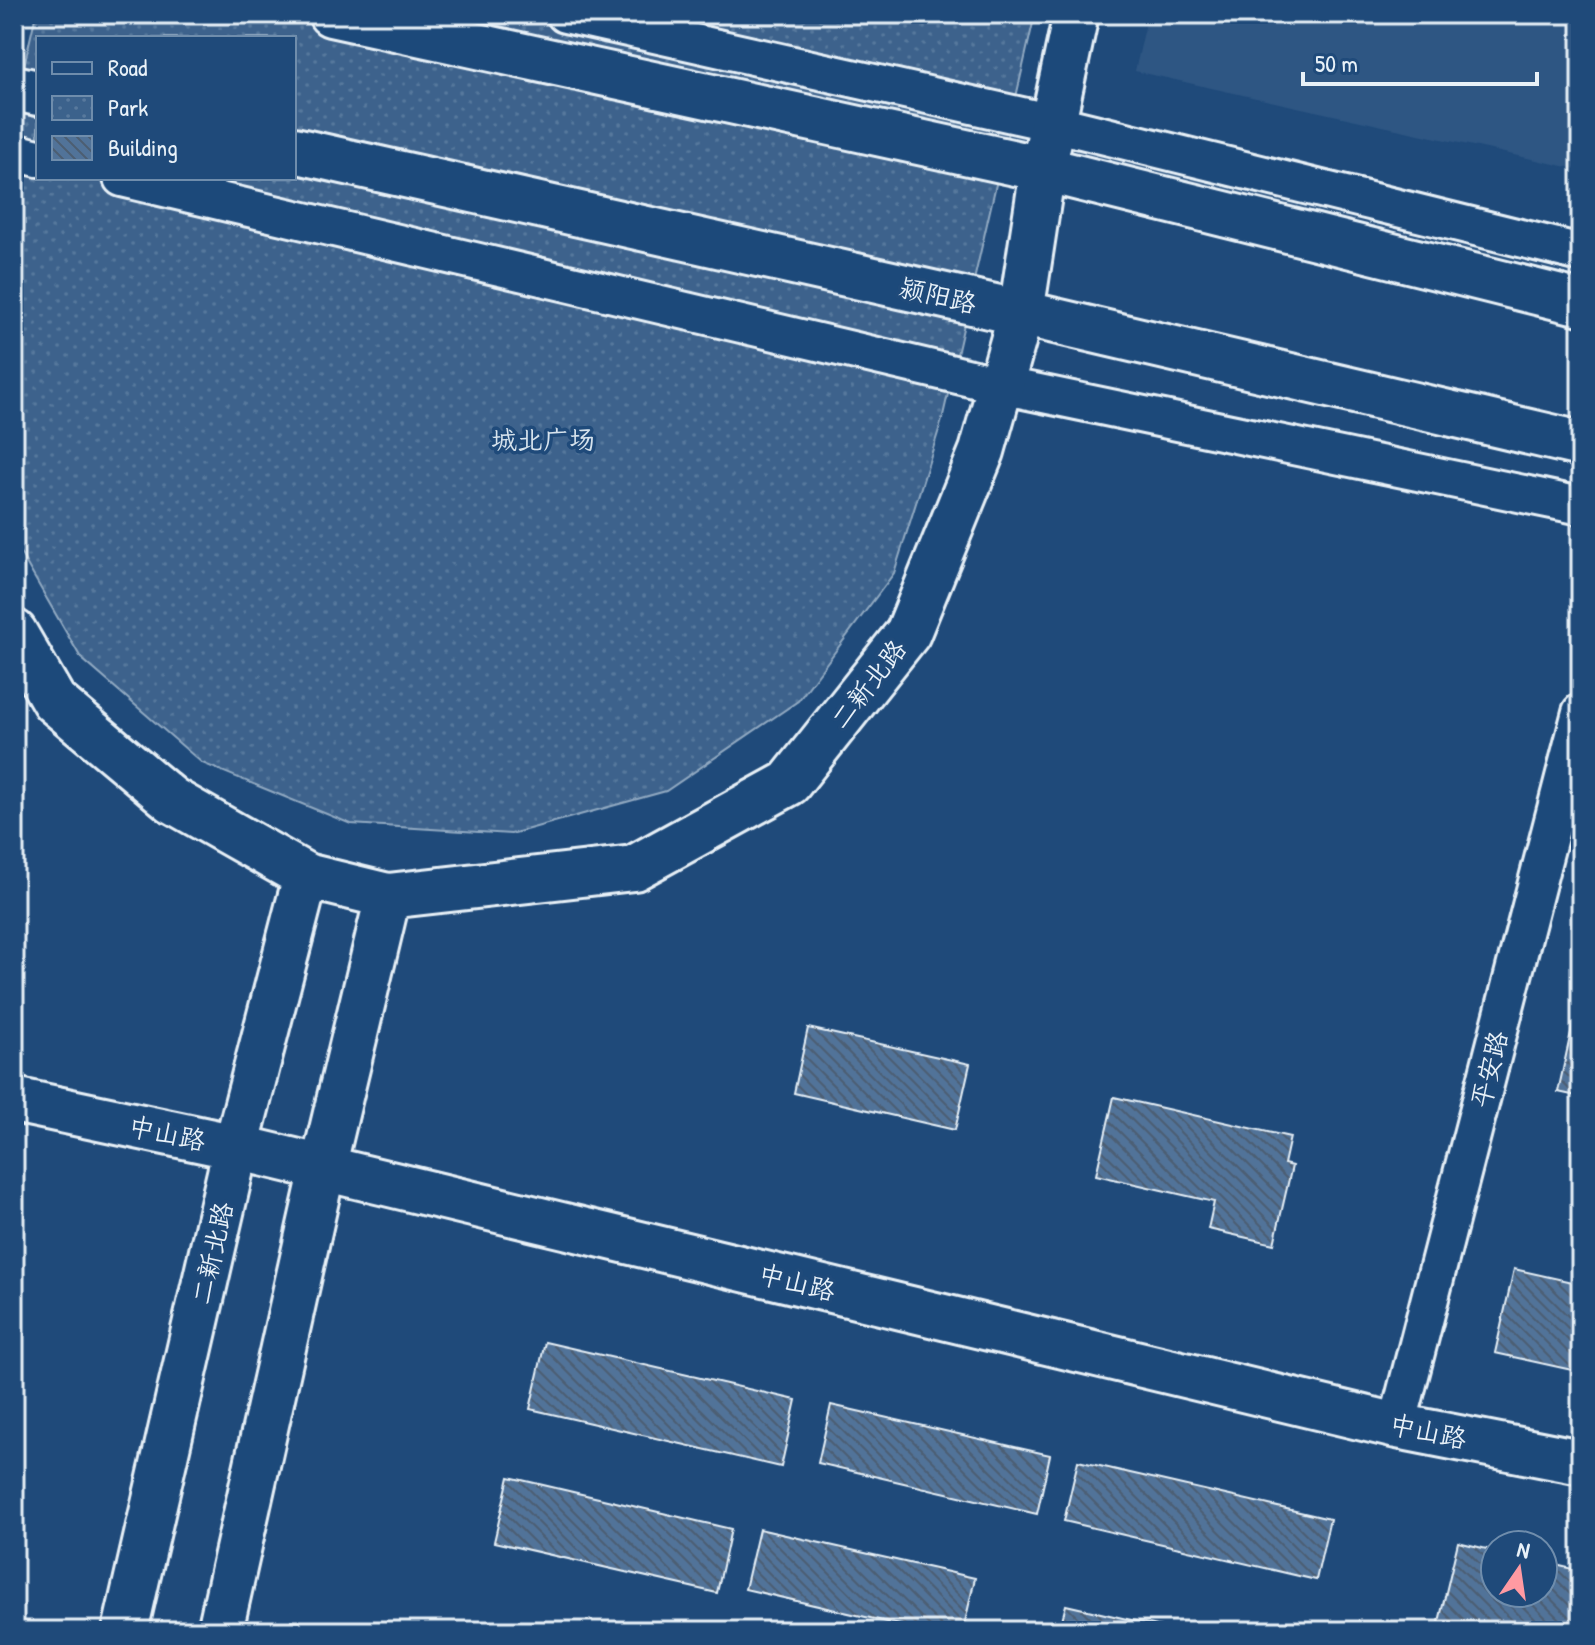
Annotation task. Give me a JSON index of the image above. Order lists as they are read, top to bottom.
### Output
{
  "streets": {
    "main road": ["颍阳路", "二新北路", "中山路"],
    "street": ["平安路"]
  },
  "crossings": [
    ["颍阳路", "二新北路"],
    ["二新北路", "中山路"],
    ["平安路", "中山路"]
  ],
  "parks": ["城北广场"],
  "legend": ["Road", "Park", "Building"],
  "scale_bar": "50 m",
  "north": "top"
}
